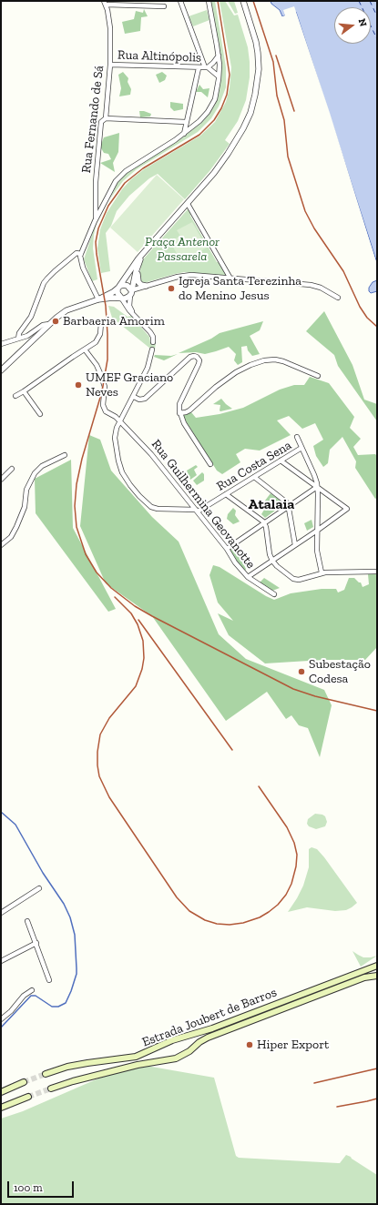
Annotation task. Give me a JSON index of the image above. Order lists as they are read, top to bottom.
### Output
{
  "streets": {
    "main road": ["Estrada Joubert de Barros"],
    "street": [
      "Rua Altinópolis",
      "Rua Fernando de Sá",
      "Rua Costa Sena",
      "Rua Guilhermina Geovanotte"
    ]
  },
  "crossings": [
    ["Rua Altinópolis", "Rua Fernando de Sá"],
    ["Rua Costa Sena", "Rua Guilhermina Geovanotte"]
  ],
  "districts": ["Atalaia"],
  "parks": ["Praça Antenor Passarela"],
  "places": [
    "Igreja Santa Terezinha do Menino Jesus",
    "Barbaeria Amorim",
    "UMEF Graciano Neves",
    "Subestação Codesa",
    "Hiper Export"
  ],
  "scale_bar": "100 m",
  "north": "right"
}
